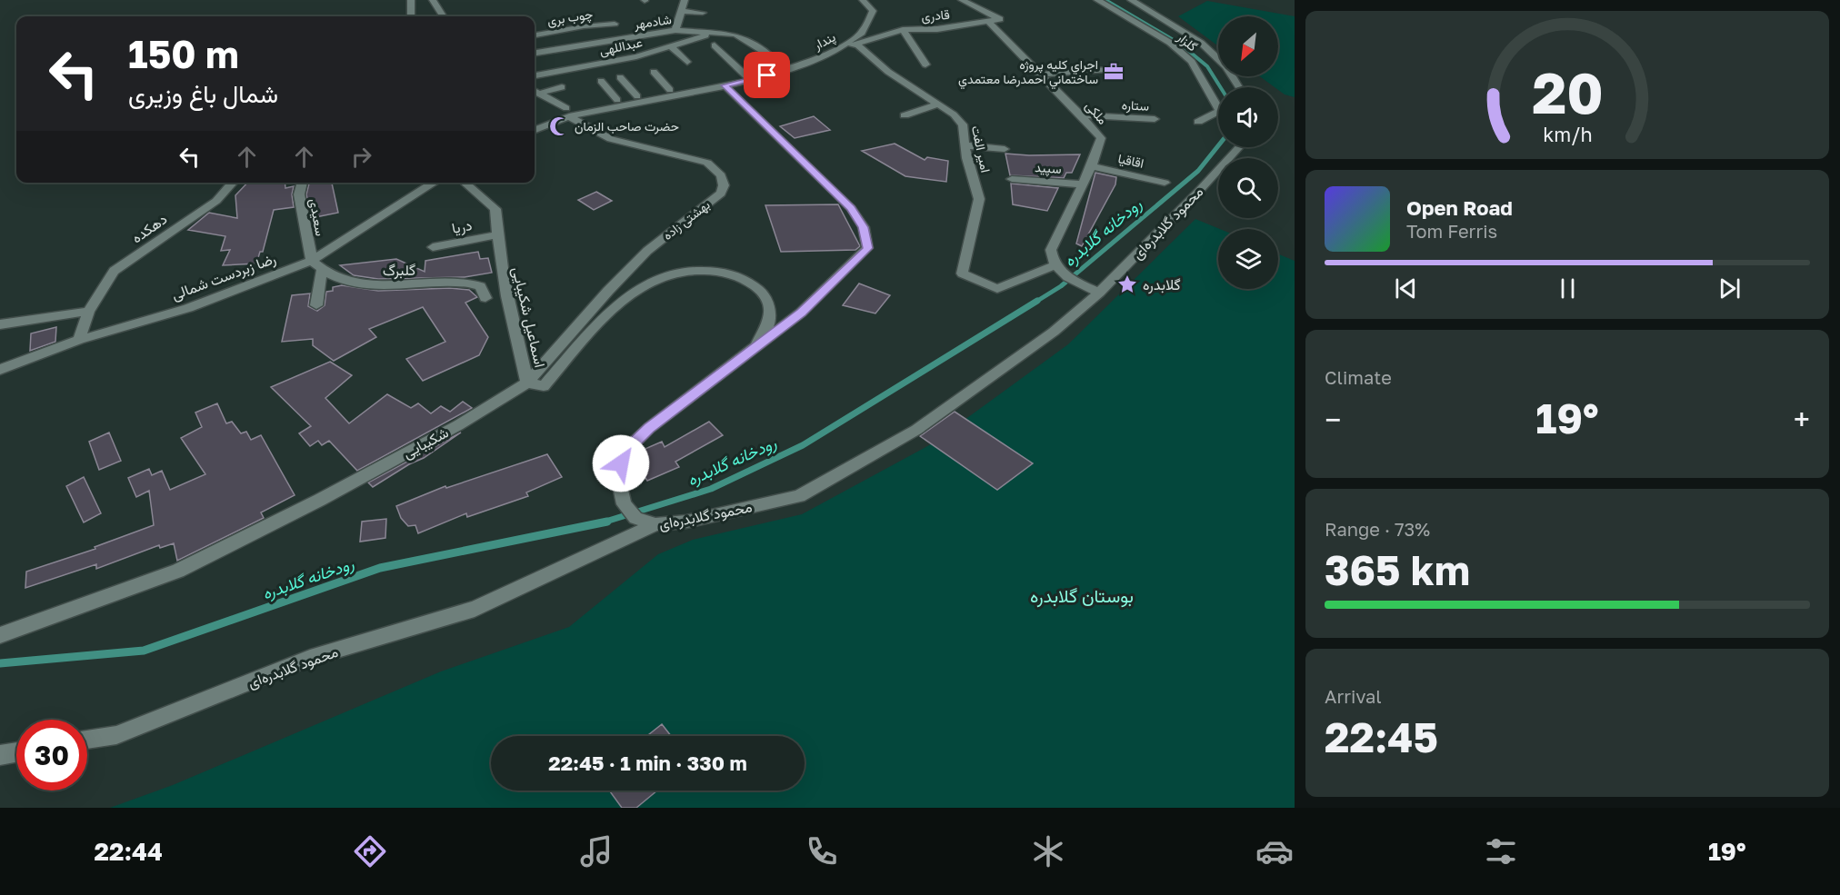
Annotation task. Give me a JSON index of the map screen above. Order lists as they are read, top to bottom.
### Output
{
  "streets": {
    "street": [
      "قادری",
      "چوب بری",
      "شادمهر",
      "پندار",
      "گلزار",
      "عبداللهی",
      "ستاره",
      "ملکی",
      "امیر الفت",
      "اقاقیا",
      "سپید",
      "سعیدی",
      "بهشتی زاده",
      "محمود گلابدره‌ای",
      "دریا",
      "دهکده",
      "گلبرگ",
      "رضا زبردست شمالی",
      "اسماعیل شکیبایی",
      "شکیبایی"
    ]
  },
  "crossings": [
    ["قادری", "پندار"],
    ["قادری", "ملکی"],
    ["قادری", "امیر الفت"],
    ["شادمهر", "عبداللهی"],
    ["ستاره", "ملکی"],
    ["ملکی", "امیر الفت"],
    ["ملکی", "اقاقیا"],
    ["ملکی", "سپید"],
    ["سعیدی", "گلبرگ"],
    ["سعیدی", "رضا زبردست شمالی"],
    ["بهشتی زاده", "اسماعیل شکیبایی"],
    ["بهشتی زاده", "شکیبایی"],
    ["دریا", "اسماعیل شکیبایی"],
    ["دهکده", "رضا زبردست شمالی"],
    ["گلبرگ", "رضا زبردست شمالی"],
    ["گلبرگ", "اسماعیل شکیبایی"],
    ["اسماعیل شکیبایی", "شکیبایی"]
  ],
  "water": ["رودخانه گلابدره"],
  "parks": ["بوستان گلابدره"],
  "places": {
    "office": ["اجراي كليه پروژه ساختماني احمدرضا معتمدي"],
    "mosque": ["حضرت صاحب الزمان"],
    "place": ["گلابدره"]
  },
  "north": "bottom left",
  "page": {
    "turn": ["150 m", "شمال باغ وزیری"],
    "song": ["Open Road", "Tom Ferris"],
    "tile": [
      "Climate",
      ["Range · 73%", "365 km"],
      ["Arrival", "22:45"]
    ],
    "heat": ["−", "19°", "+"],
    "limit": "30",
    "trip": "22:45 · 1 min · 330 m",
    "tabs": ["22:44", "19°"],
    "gauge": ["20", "km/h"]
  }
}
